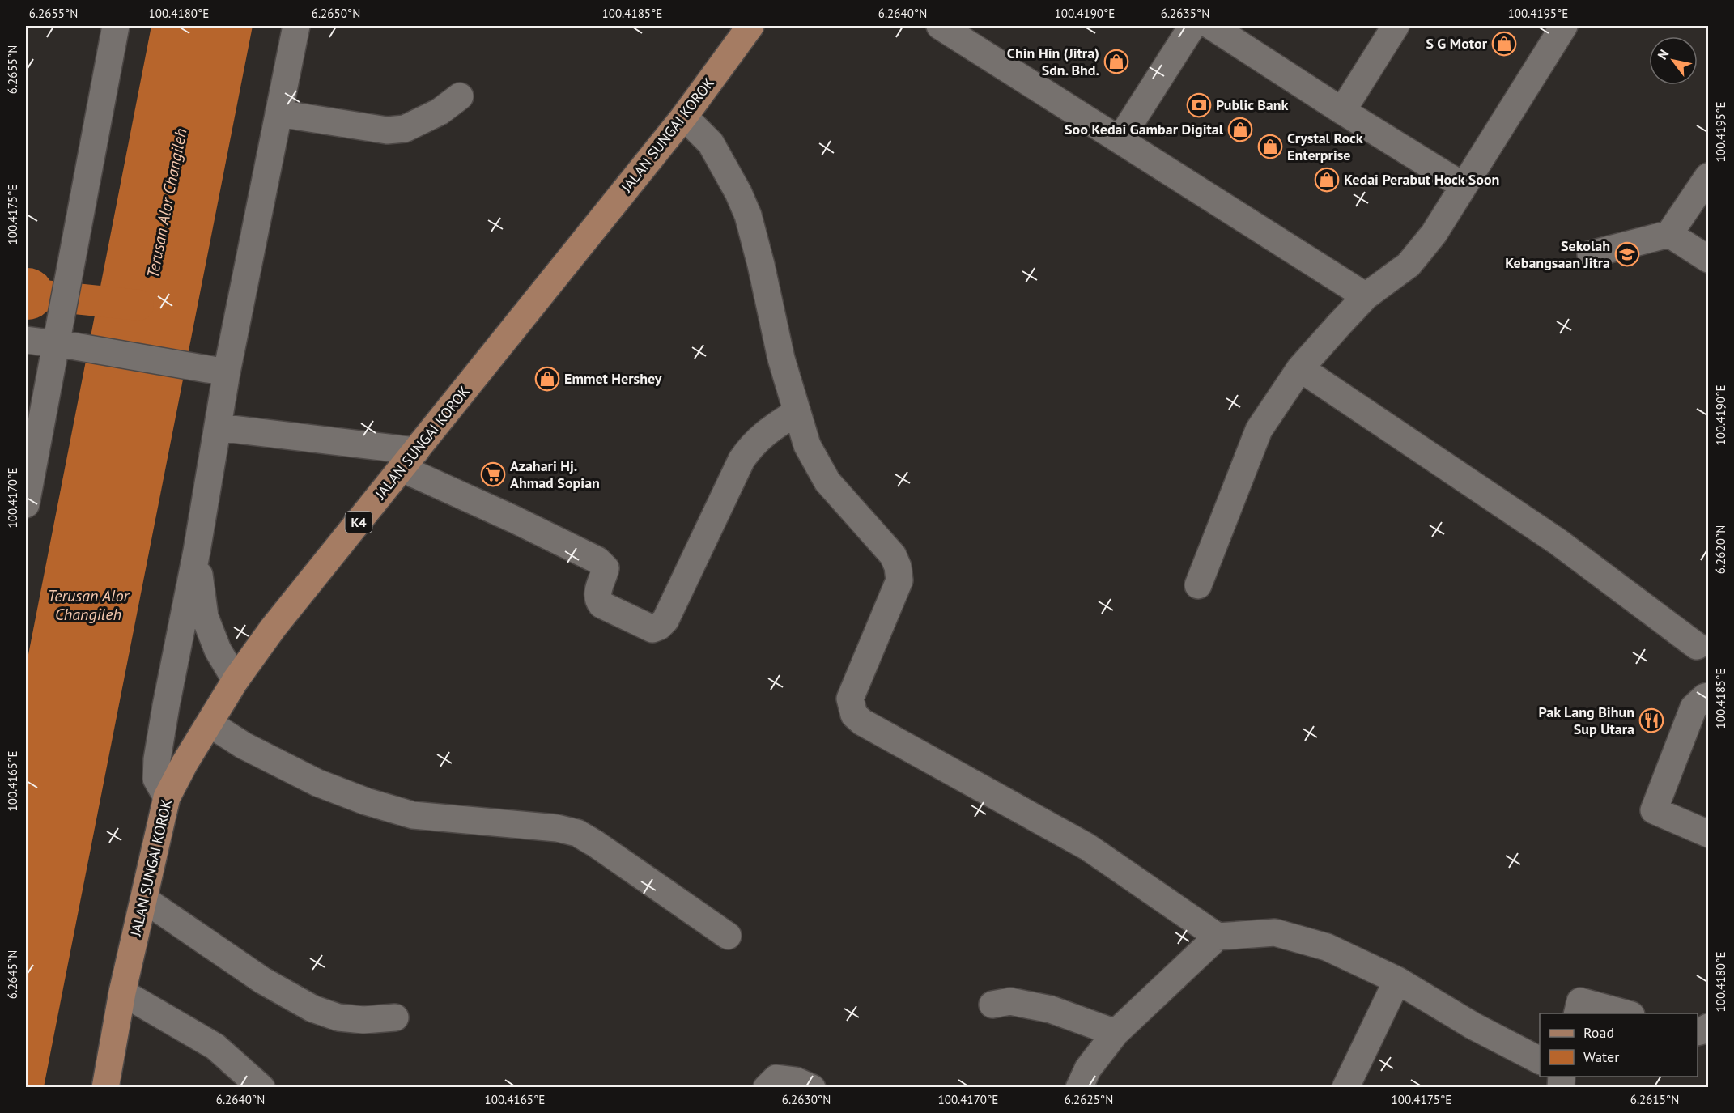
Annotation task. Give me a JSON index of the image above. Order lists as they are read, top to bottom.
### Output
{
  "streets": {
    "main road": ["JALAN SUNGAI KOROK", "K4"]
  },
  "water": ["Terusan Alor Changileh"],
  "places": {
    "shop": [
      "S G Motor",
      "Chin Hin (Jitra) Sdn. Bhd.",
      "Soo Kedai Gambar Digital",
      "Crystal Rock Enterprise",
      "Kedai Perabut Hock Soon",
      "Emmet Hershey"
    ],
    "bank": ["Public Bank"],
    "school or university": ["Sekolah Kebangsaan Jitra"],
    "supermarket": ["Azahari Hj. Ahmad Sopian"],
    "restaurant": ["Pak Lang Bihun Sup Utara"]
  },
  "legend": ["Road", "Water"],
  "north": "top left",
  "coordinates": [
    "6.2655°N",
    "100.4180°E",
    "6.2650°N",
    "100.4185°E",
    "6.2640°N",
    "100.4190°E",
    "6.2635°N",
    "100.4195°E",
    "100.4175°E",
    "100.4170°E",
    "6.2620°N",
    "100.4165°E",
    "6.2645°N",
    "6.2630°N",
    "6.2625°N",
    "6.2615°N"
  ]
}
